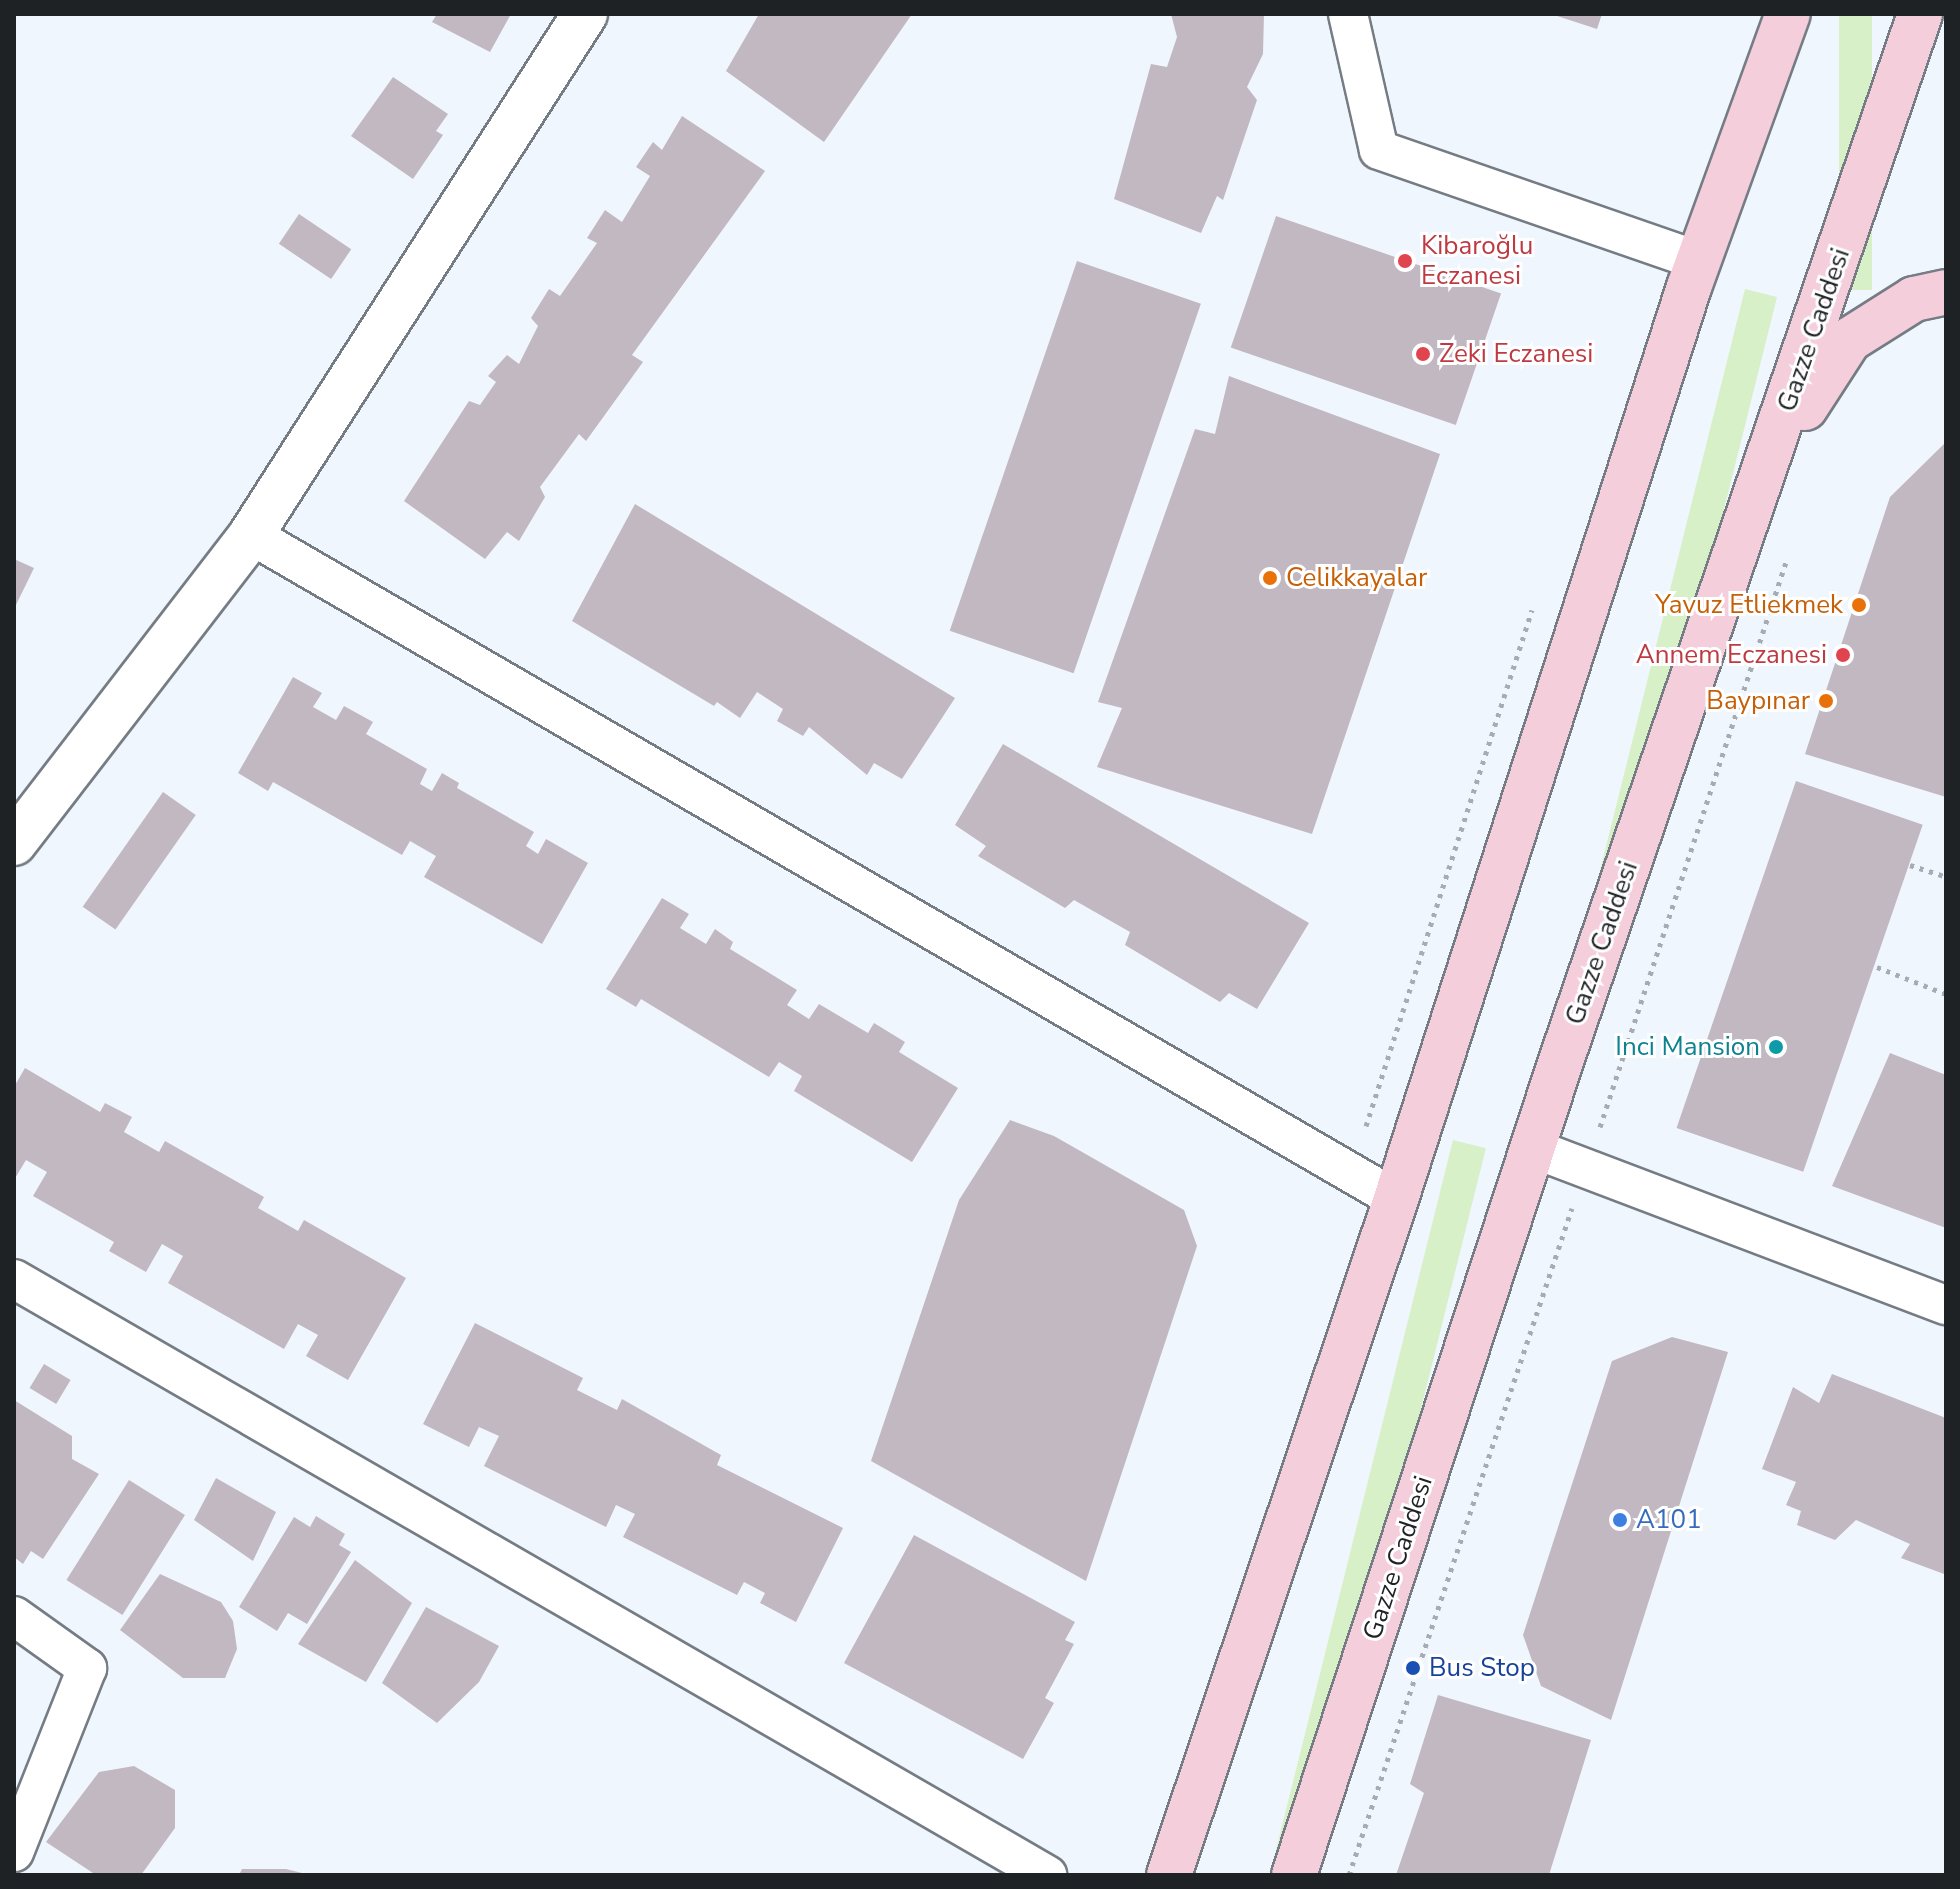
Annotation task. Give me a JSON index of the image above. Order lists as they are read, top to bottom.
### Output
{
  "streets": {
    "main road": ["Gazze Caddesi"]
  },
  "places": [
    "Kibaroğlu Eczanesi",
    "Zeki Eczanesi",
    "Celikkayalar",
    "Yavuz Etliekmek",
    "Annem Eczanesi",
    "Baypınar",
    "Inci Mansion",
    "A101",
    "Bus Stop"
  ]
}
